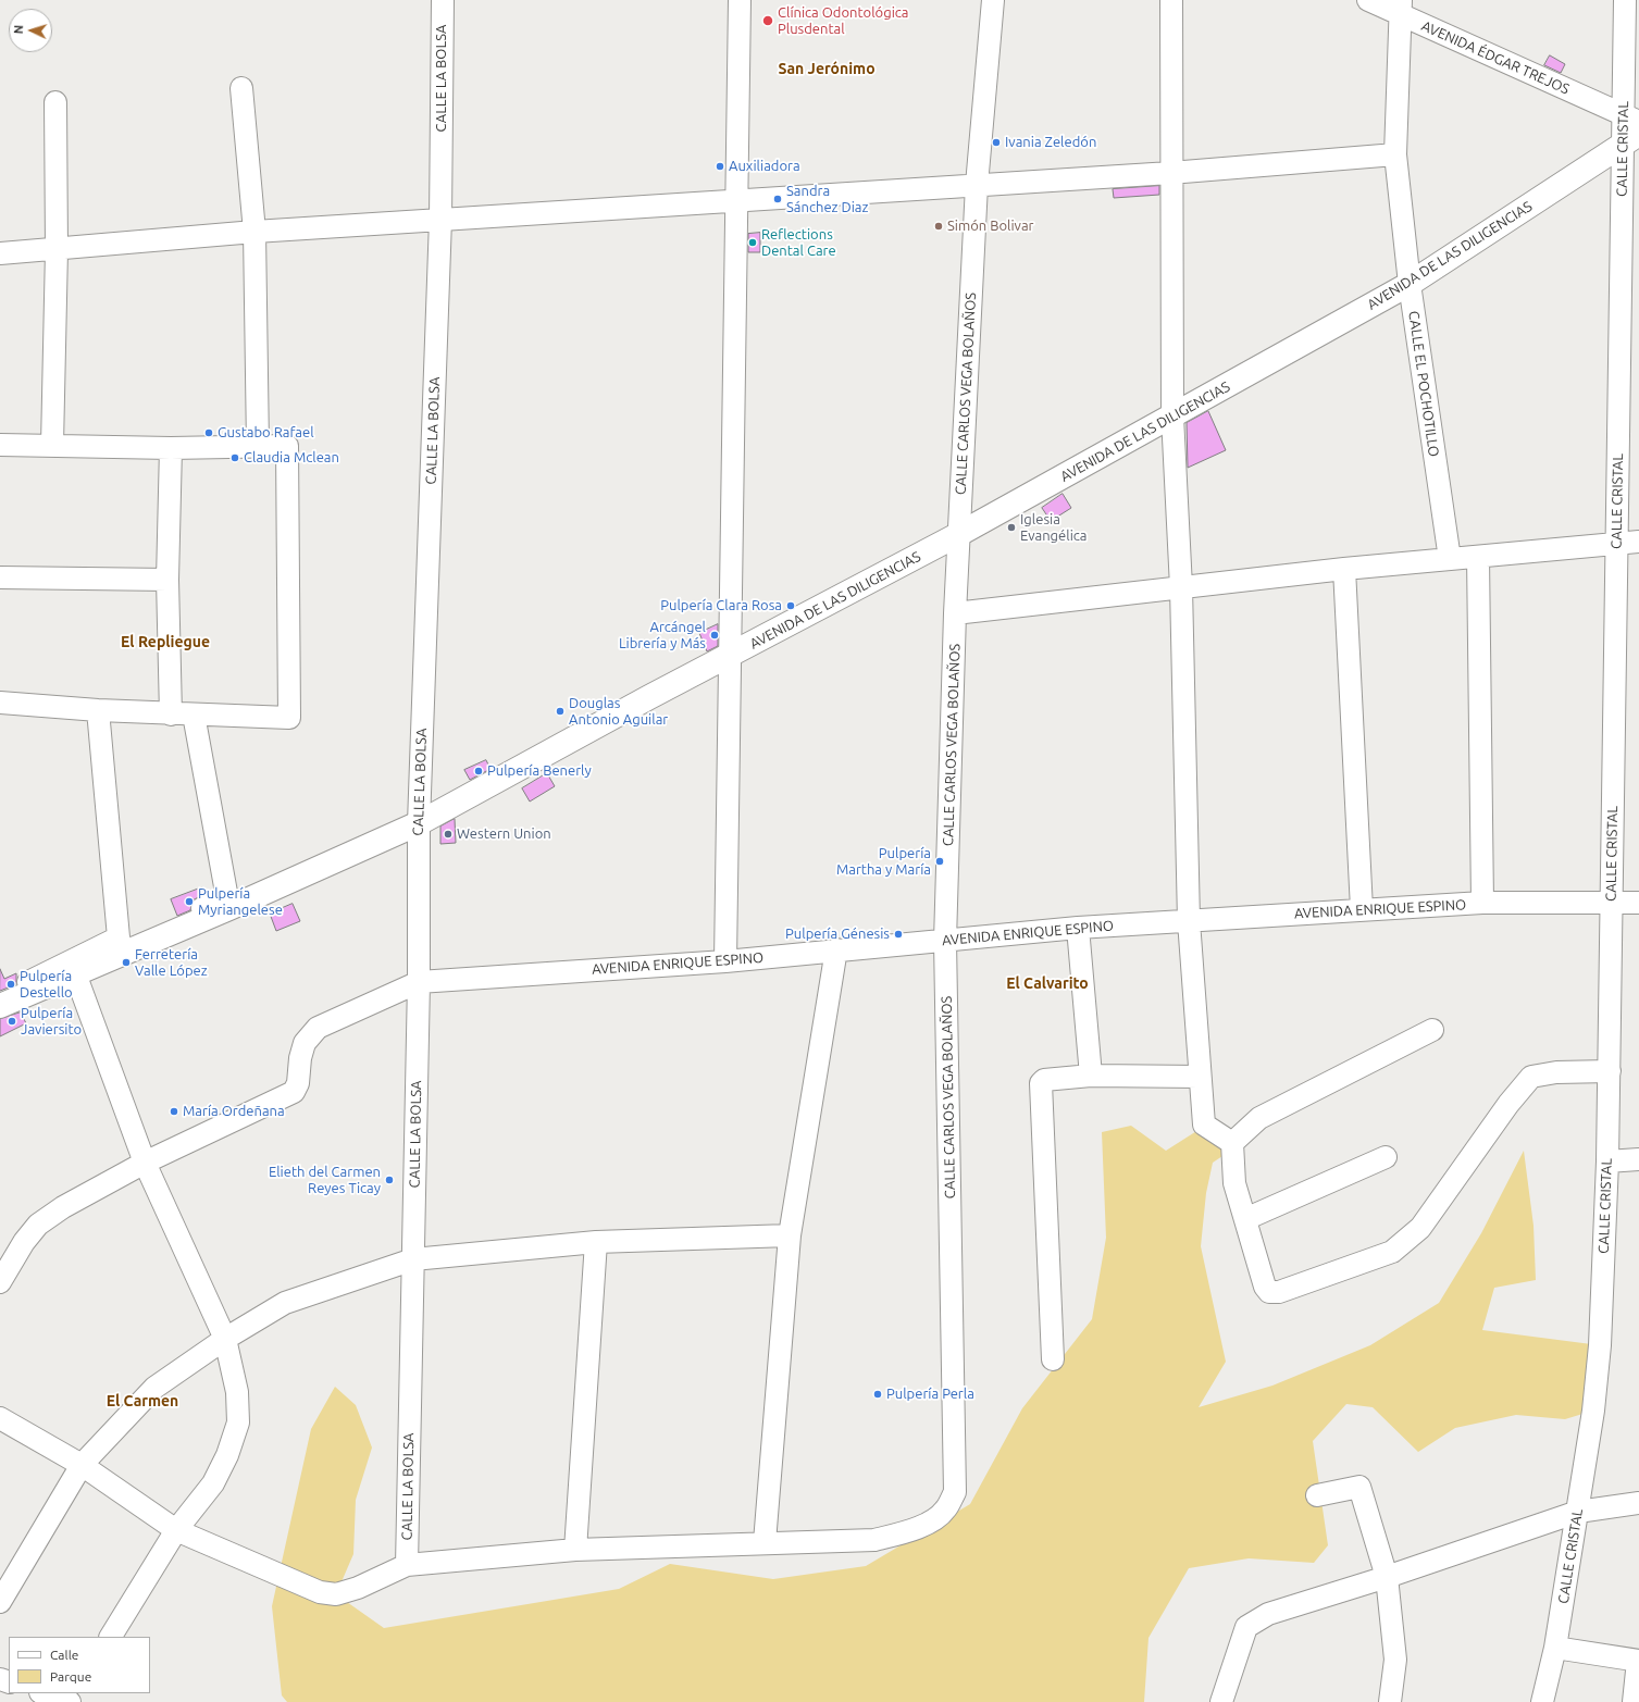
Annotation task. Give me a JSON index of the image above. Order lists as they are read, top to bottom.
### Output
{
  "streets": {
    "street": [
      "AVENIDA ÉDGAR TREJOS",
      "CALLE LA BOLSA",
      "CALLE CRISTAL",
      "AVENIDA DE LAS DILIGENCIAS",
      "CALLE EL POCHOTILLO",
      "CALLE CARLOS VEGA BOLAÑOS",
      "AVENIDA ENRIQUE ESPINO"
    ]
  },
  "crossings": [
    ["AVENIDA ÉDGAR TREJOS", "CALLE CRISTAL"],
    ["AVENIDA ÉDGAR TREJOS", "CALLE EL POCHOTILLO"],
    ["CALLE LA BOLSA", "AVENIDA DE LAS DILIGENCIAS"],
    ["CALLE LA BOLSA", "AVENIDA ENRIQUE ESPINO"],
    ["CALLE CRISTAL", "AVENIDA DE LAS DILIGENCIAS"],
    ["CALLE CRISTAL", "AVENIDA ENRIQUE ESPINO"],
    ["AVENIDA DE LAS DILIGENCIAS", "CALLE EL POCHOTILLO"],
    ["AVENIDA DE LAS DILIGENCIAS", "CALLE CARLOS VEGA BOLAÑOS"],
    ["CALLE CARLOS VEGA BOLAÑOS", "AVENIDA ENRIQUE ESPINO"]
  ],
  "districts": [
    "San Jerónimo",
    "El Repliegue",
    "El Calvarito",
    "El Carmen"
  ],
  "places": [
    "Clínica Odontológica Plusdental",
    "Ivania Zeledón",
    "Auxiliadora",
    "Sandra Sánchez Diaz",
    "Simón Bolivar",
    "Reflections Dental Care",
    "Gustabo Rafael",
    "Claudia Mclean",
    "Iglesia Evangélica",
    "Pulpería Clara Rosa",
    "Arcángel Librería y Más",
    "Douglas Antonio Aguilar",
    "Pulpería Benerly",
    "Western Union",
    "Pulpería Martha y María",
    "Pulpería Myriangelese",
    "Pulpería Génesis",
    "Ferretería Valle López",
    "Pulpería Destello",
    "Pulpería Javiersito",
    "María Ordeñana",
    "Elieth del Carmen Reyes Ticay",
    "Pulpería Perla"
  ],
  "legend": ["Calle", "Parque"],
  "north": "left"
}
